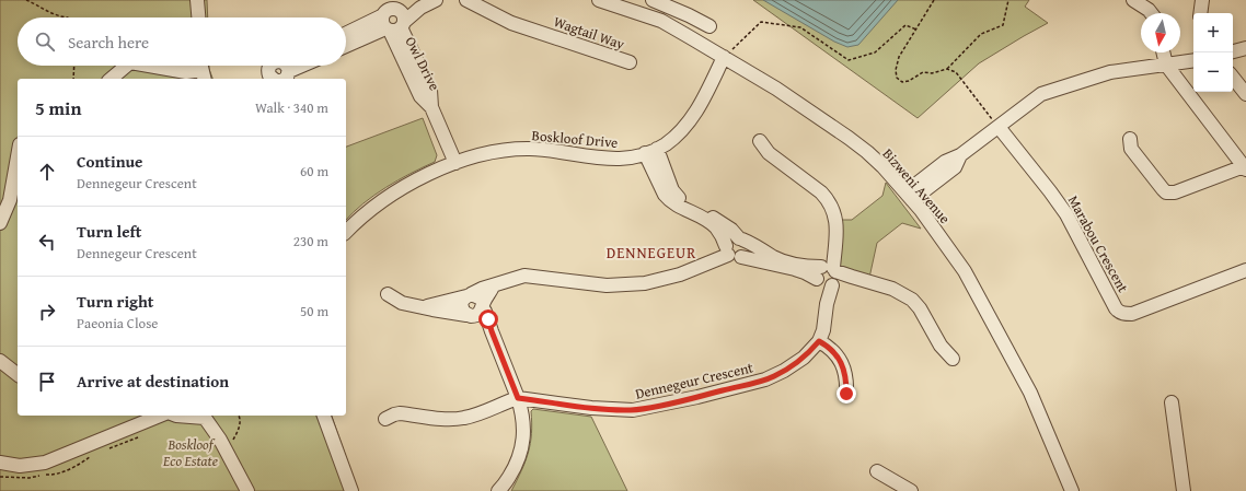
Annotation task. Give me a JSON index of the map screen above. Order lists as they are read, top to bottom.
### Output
{
  "streets": {
    "street": [
      "Wagtail Way",
      "Owl Drive",
      "Boskloof Drive",
      "Bizweni Avenue",
      "Marabou Crescent",
      "Dennegeur Crescent"
    ]
  },
  "crossings": [
    ["Owl Drive", "Boskloof Drive"],
    ["Boskloof Drive", "Bizweni Avenue"]
  ],
  "districts": ["DENNEGEUR"],
  "parks": ["Boskloof Eco Estate"],
  "north": "bottom",
  "page": {
    "map_buttons": ["+", "−"],
    "search": "Search here",
    "heading": ["5 min", "Walk · 340 m"],
    "list": [
      ["Continue", "Dennegeur Crescent", "60 m"],
      ["Turn left", "Dennegeur Crescent", "230 m"],
      ["Turn right", "Paeonia Close", "50 m"],
      "Arrive at destination"
    ]
  }
}
